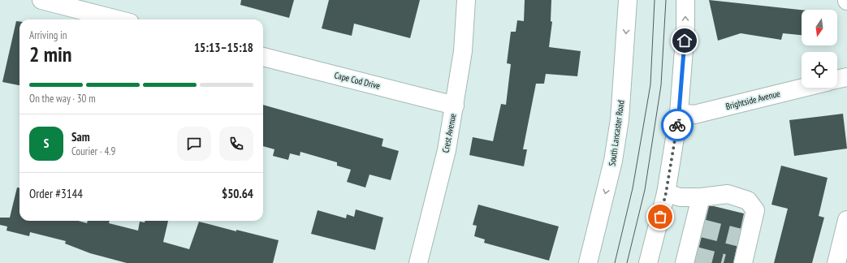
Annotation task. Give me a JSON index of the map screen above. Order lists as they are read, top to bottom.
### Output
{
  "streets": {
    "street": [
      "Cape Cod Drive",
      "Brightside Avenue",
      "Crest Avenue",
      "South Lancaster Road"
    ]
  },
  "crossings": [
    ["Cape Cod Drive", "Crest Avenue"]
  ],
  "north": "bottom",
  "page": {
    "heading": ["2 min", "Arriving in", "15:13–15:18"],
    "panel": [
      "Sam",
      "Courier · 4.9",
      "Order #3144",
      "$50.64"
    ],
    "bar": "On the way · 30 m",
    "round": "S"
  }
}
